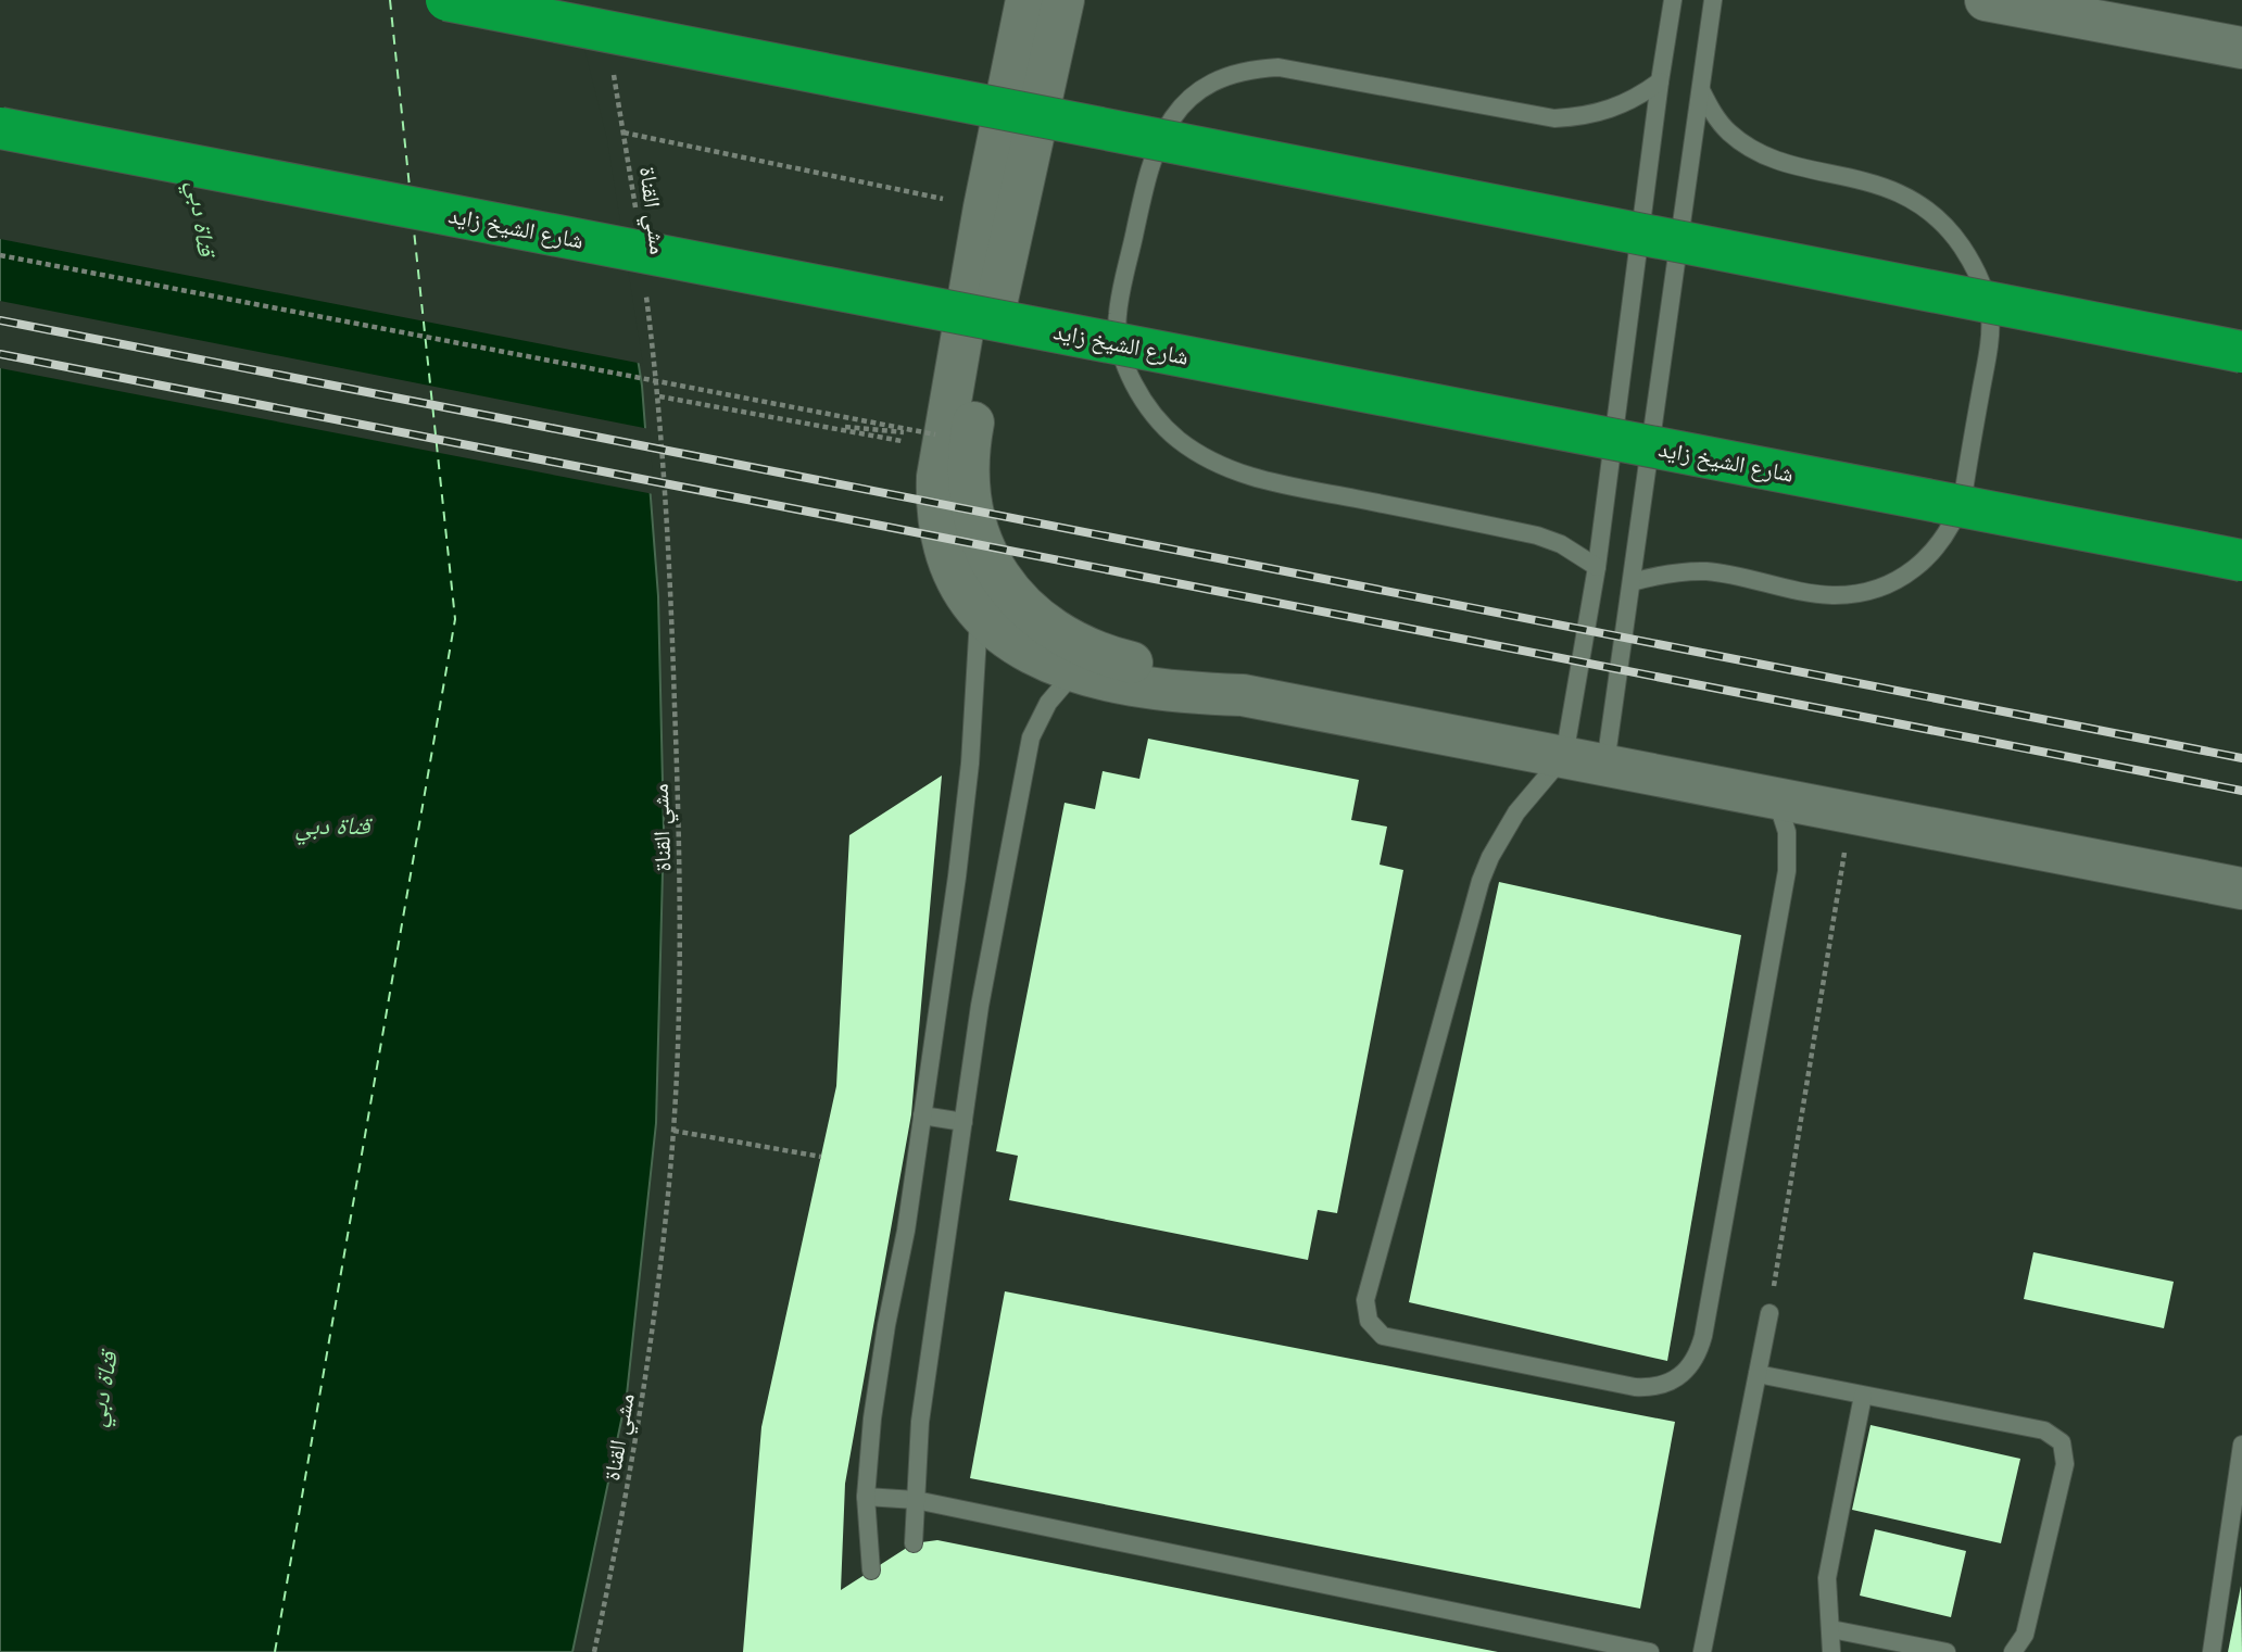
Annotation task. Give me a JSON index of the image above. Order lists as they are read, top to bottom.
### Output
{
  "streets": {
    "highway": ["شارع الشيخ زايد"],
    "path": ["مشي القناة"]
  },
  "water": ["قناة دبي"]
}
